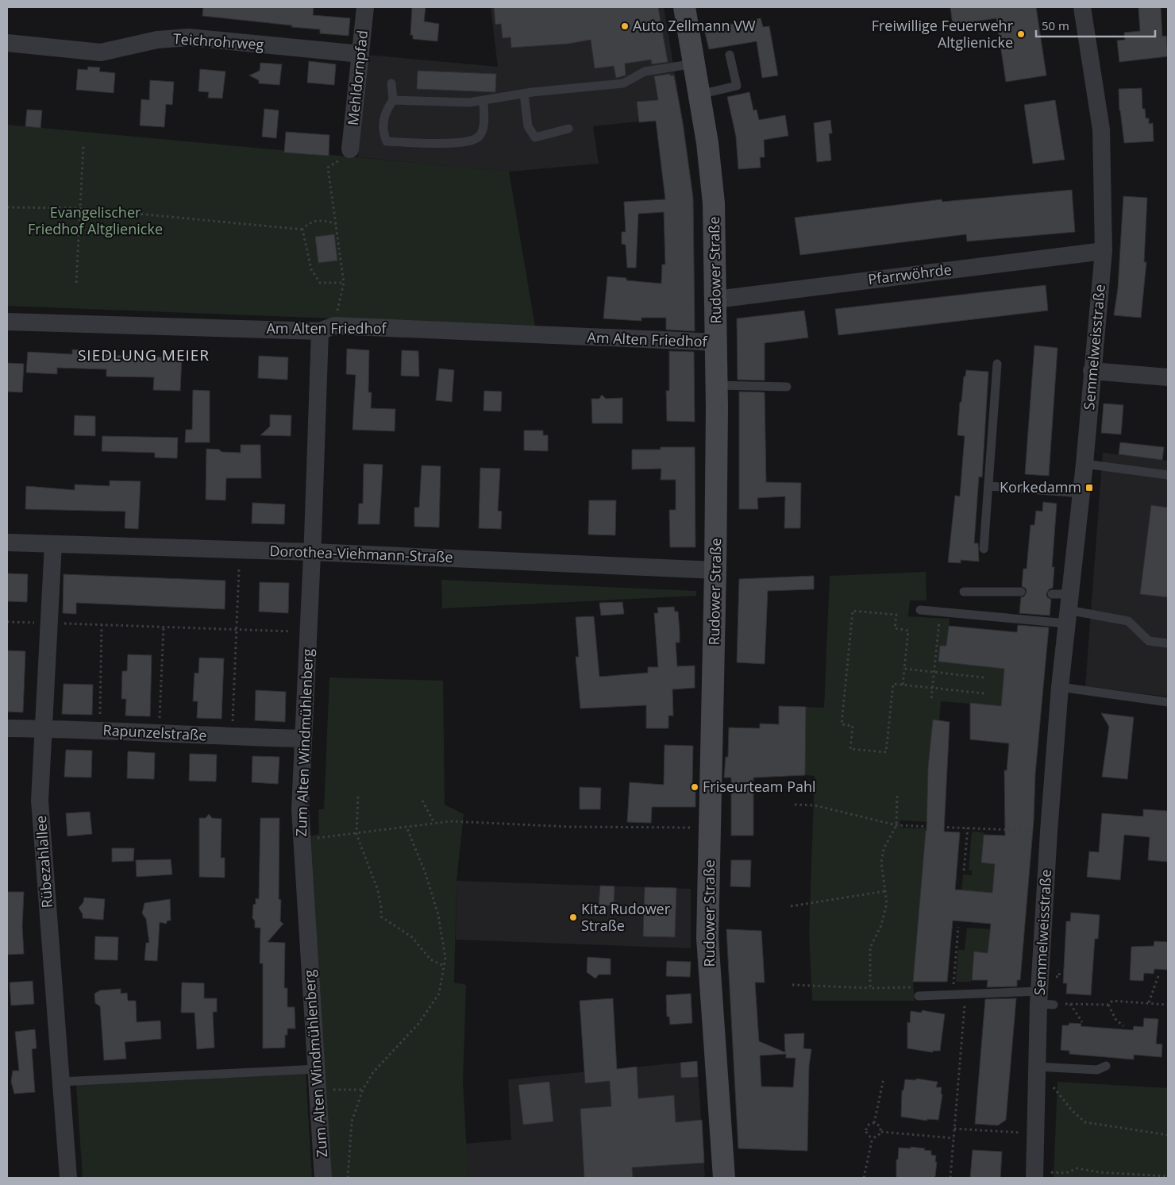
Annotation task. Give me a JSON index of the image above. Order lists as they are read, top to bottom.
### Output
{
  "streets": {
    "street": [
      "Teichrohrweg",
      "Mehldornpfad",
      "Rudower Straße",
      "Pfarrwöhrde",
      "Am Alten Friedhof",
      "Semmelweisstraße",
      "Dorothea-Viehmann-Straße",
      "Rapunzelstraße",
      "Zum Alten Windmühlenberg",
      "Rübezahlallee"
    ]
  },
  "crossings": [
    ["Teichrohrweg", "Mehldornpfad"],
    ["Rudower Straße", "Pfarrwöhrde"],
    ["Rudower Straße", "Am Alten Friedhof"],
    ["Rudower Straße", "Dorothea-Viehmann-Straße"],
    ["Pfarrwöhrde", "Semmelweisstraße"],
    ["Am Alten Friedhof", "Zum Alten Windmühlenberg"],
    ["Dorothea-Viehmann-Straße", "Zum Alten Windmühlenberg"],
    ["Dorothea-Viehmann-Straße", "Rübezahlallee"],
    ["Rapunzelstraße", "Zum Alten Windmühlenberg"],
    ["Rapunzelstraße", "Rübezahlallee"]
  ],
  "districts": ["SIEDLUNG MEIER"],
  "parks": ["Evangelischer Friedhof Altglienicke"],
  "places": {
    "other": [
      "Auto Zellmann VW",
      "Freiwillige Feuerwehr Altglienicke",
      "Friseurteam Pahl",
      "Kita Rudower Straße"
    ],
    "transit": ["Korkedamm"]
  },
  "scale_bar": "50 m"
}
